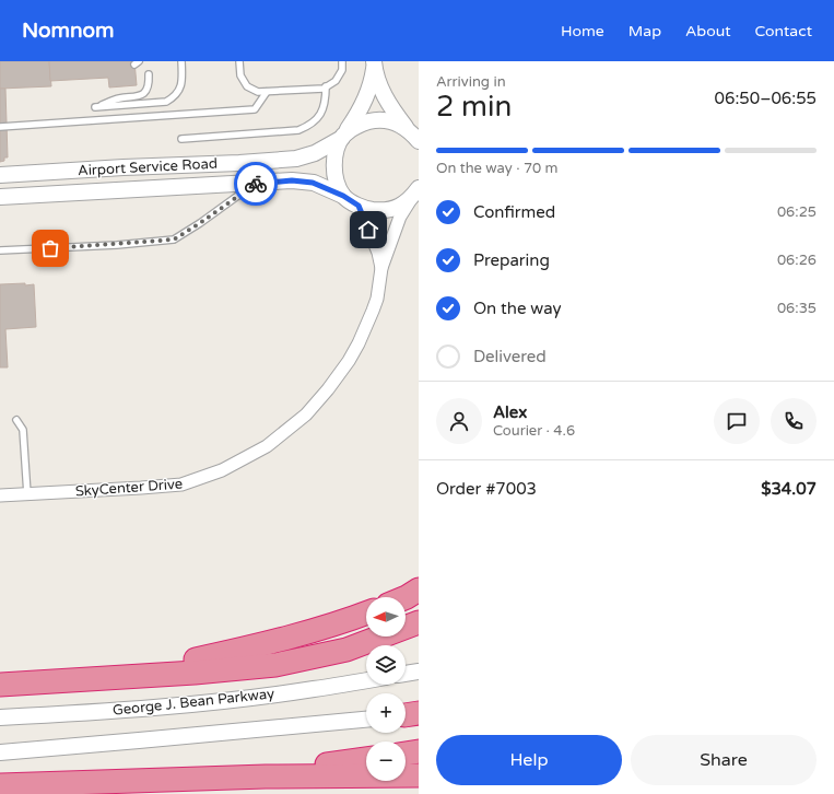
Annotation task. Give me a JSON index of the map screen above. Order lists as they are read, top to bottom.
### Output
{
  "streets": {
    "street": ["Airport Service Road", "SkyCenter Drive", "George J. Bean Parkway"]
  },
  "crossings": [
    ["Airport Service Road", "SkyCenter Drive"]
  ],
  "north": "left",
  "page": {
    "header": "Nomnom",
    "nav": [
      "Home",
      "Map",
      "About",
      "Contact"
    ],
    "heading": ["2 min", "Arriving in", "06:50–06:55"],
    "panel": [
      "Alex",
      "Courier · 4.6",
      "Order #7003",
      "$34.07"
    ],
    "bar": "On the way · 70 m",
    "list": [
      ["Confirmed", "06:25"],
      ["Preparing", "06:26"],
      ["On the way", "06:35"],
      "Delivered"
    ],
    "map_buttons": ["+", "−"],
    "buttons": ["Help", "Share"]
  }
}
